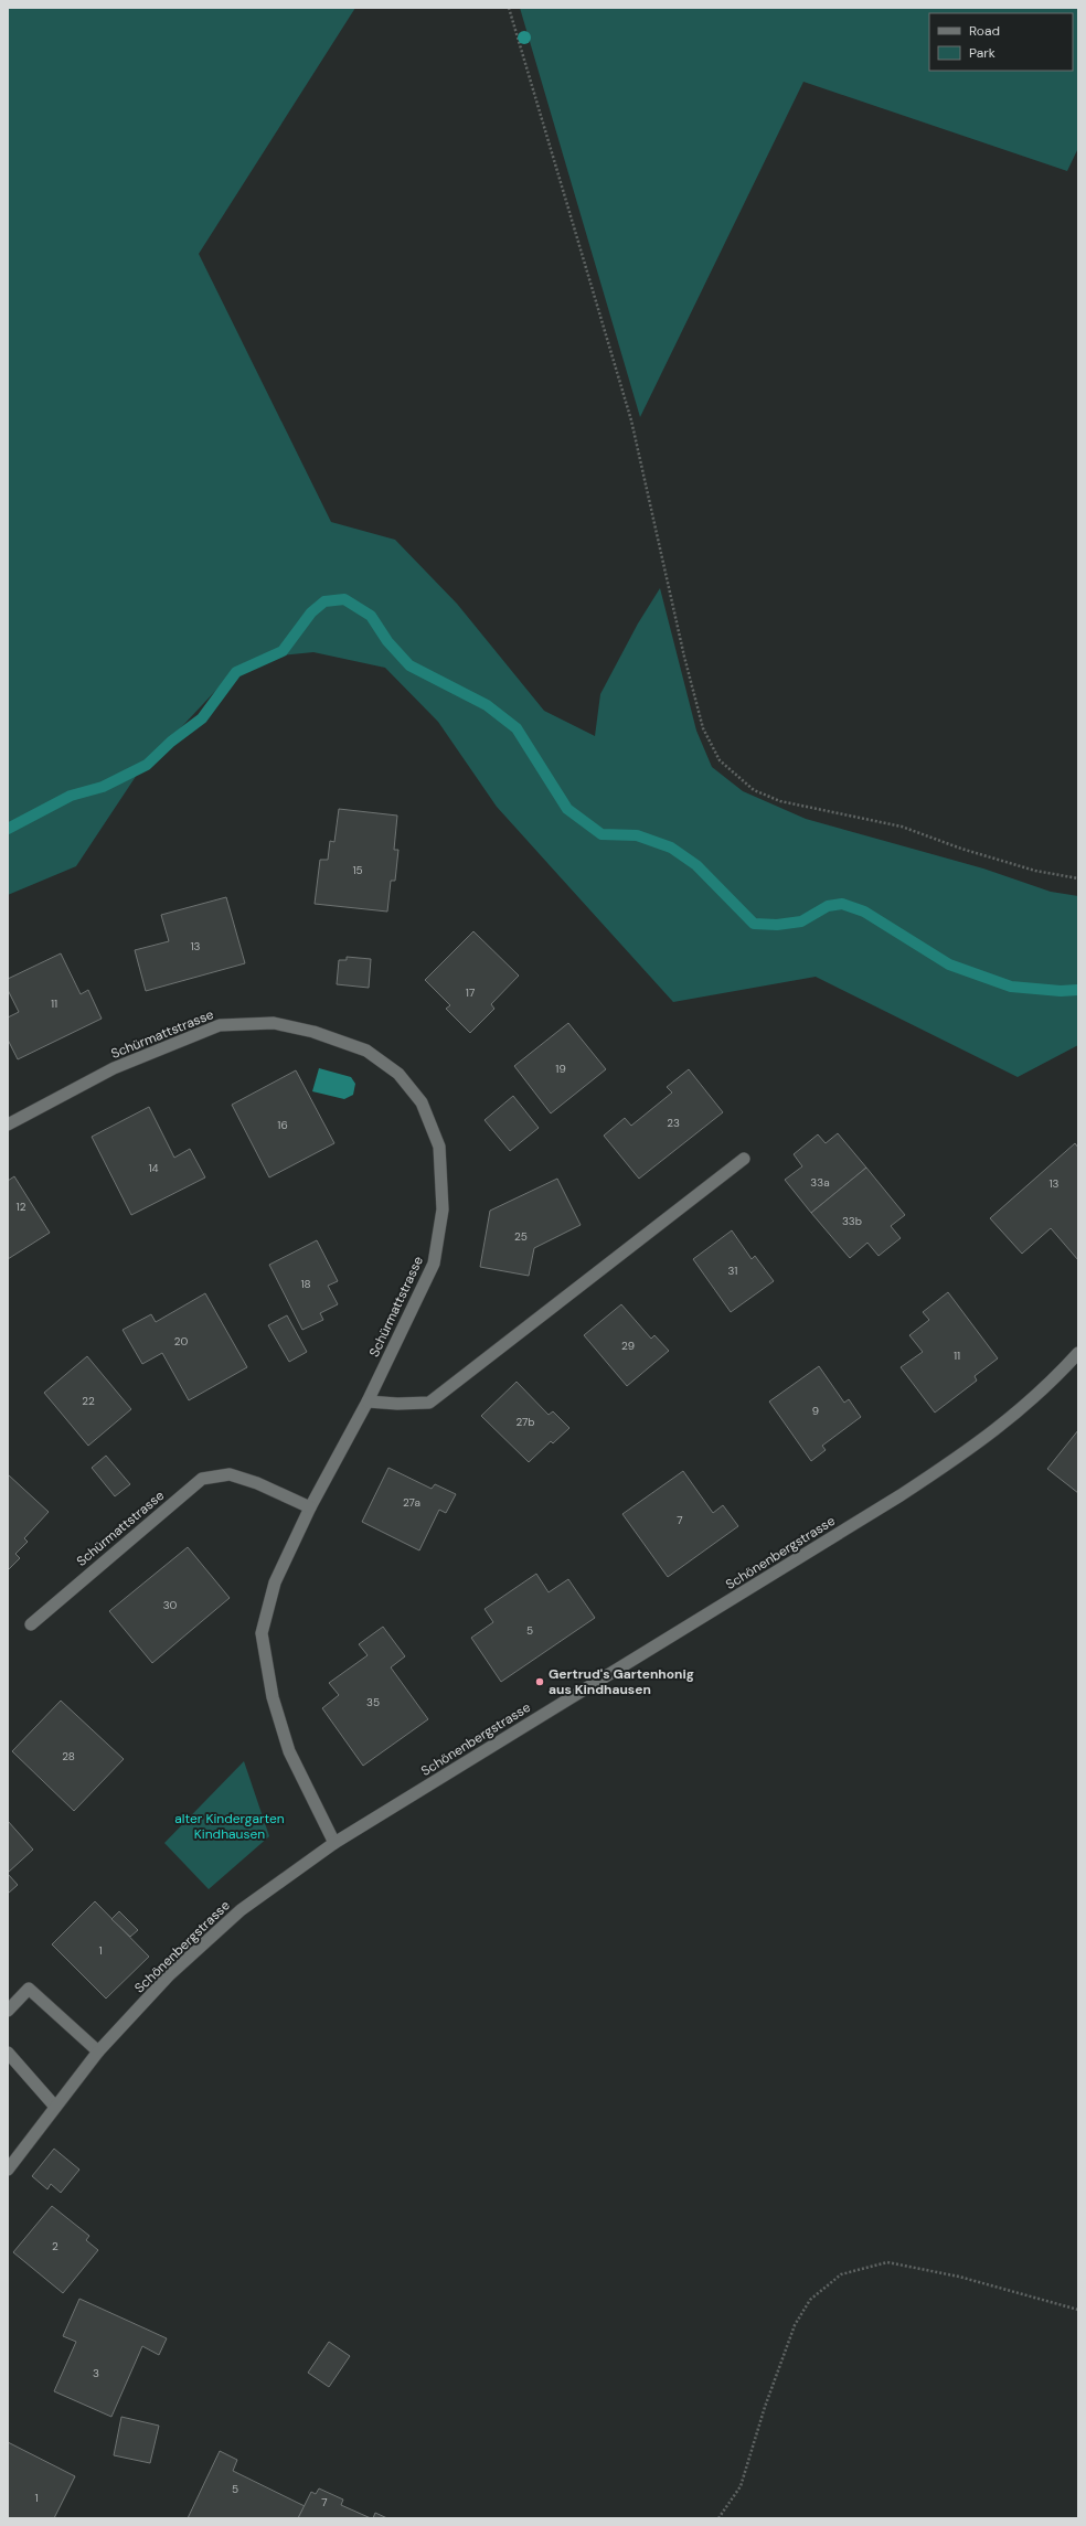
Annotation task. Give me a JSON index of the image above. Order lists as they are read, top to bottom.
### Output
{
  "streets": {
    "street": ["Schürmattstrasse", "Schönenbergstrasse"]
  },
  "crossings": [
    ["Schürmattstrasse", "Schönenbergstrasse"]
  ],
  "parks": ["alter Kindergarten Kindhausen"],
  "places": ["Gertrud's Gartenhonig aus Kindhausen"],
  "house_numbers": [
    "15",
    "13",
    "17",
    "11",
    "19",
    "23",
    "16",
    "14",
    "33a",
    "13",
    "12",
    "33b",
    "25",
    "31",
    "18",
    "20",
    "29",
    "11",
    "22",
    "9",
    "27b",
    "27a",
    "7",
    "30",
    "5",
    "35",
    "28",
    "1",
    "2",
    "3",
    "5",
    "1",
    "7"
  ],
  "legend": ["Road", "Park"]
}
